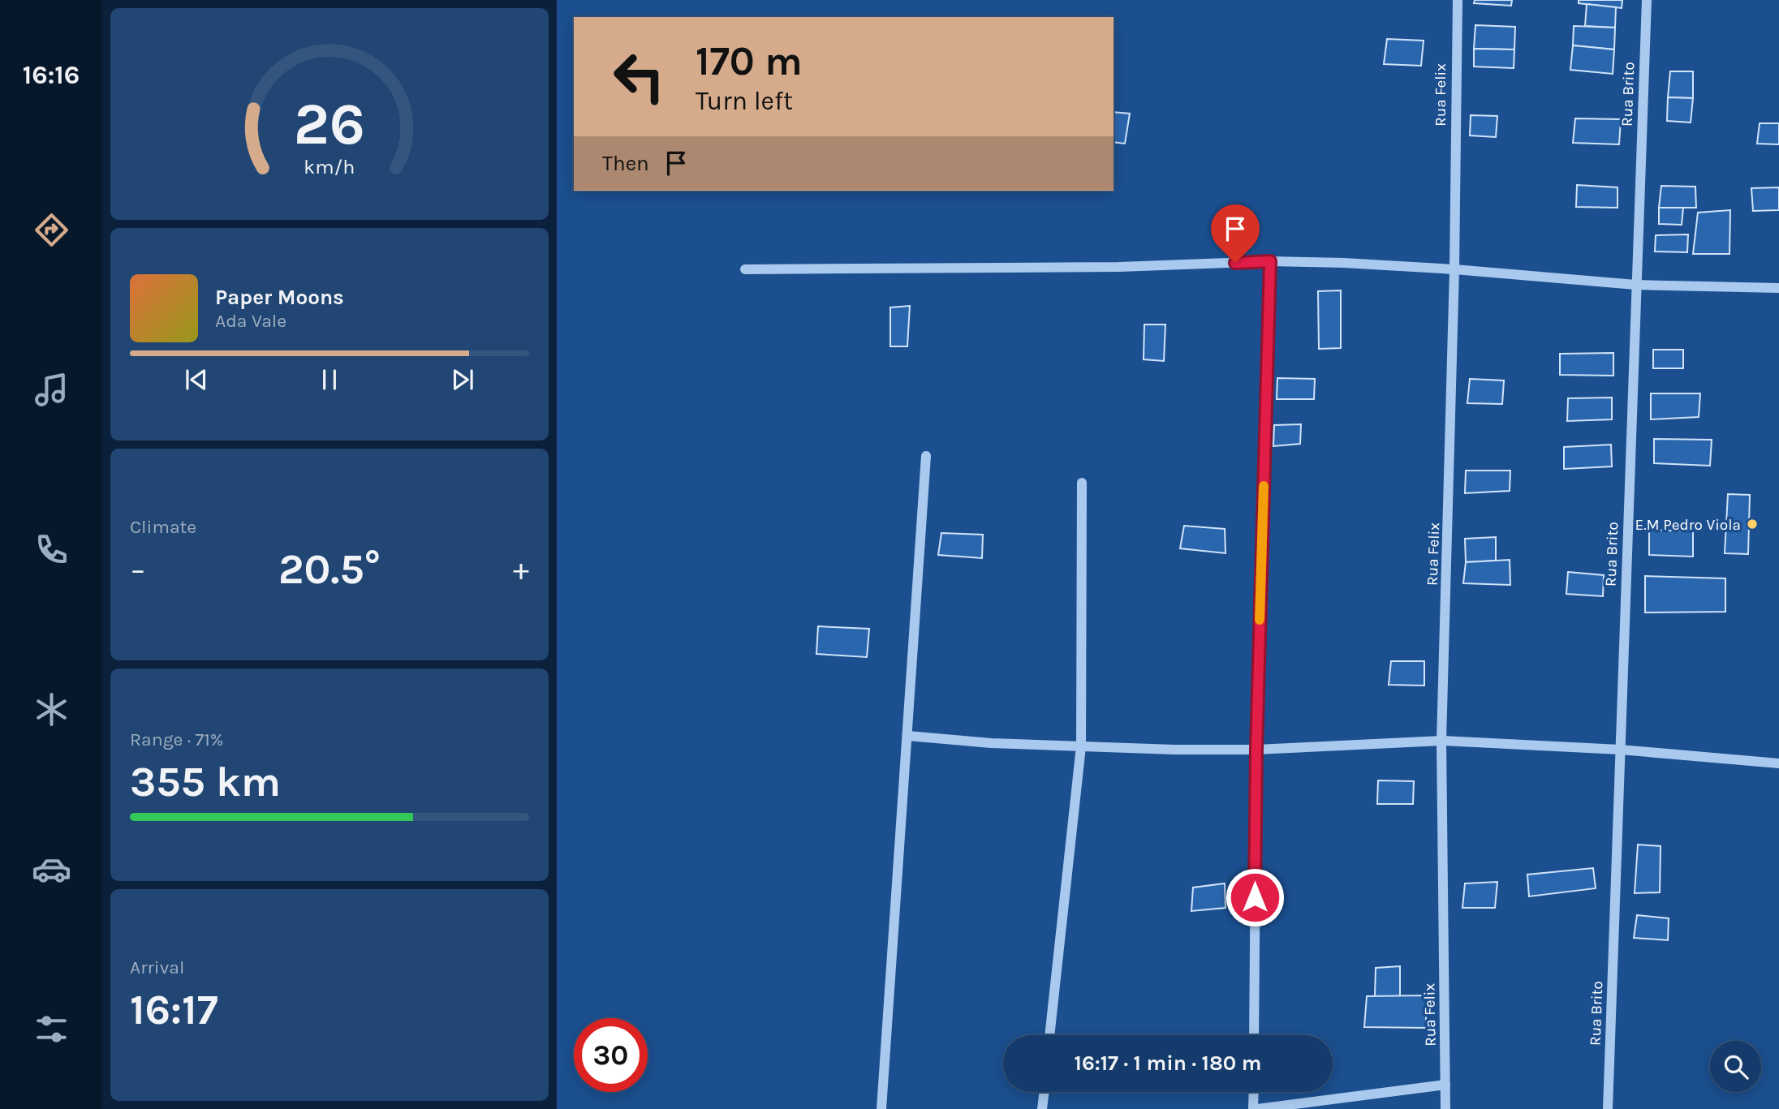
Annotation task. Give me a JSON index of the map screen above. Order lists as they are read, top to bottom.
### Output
{
  "streets": {
    "street": ["Rua Brito", "Rua Felix"]
  },
  "places": ["E.M Pedro Viola"],
  "page": {
    "tabs": "16:16",
    "turn": ["170 m", "Turn left"],
    "then": "Then",
    "song": ["Paper Moons", "Ada Vale"],
    "tile": [
      "Climate",
      ["Range · 71%", "355 km"],
      ["Arrival", "16:17"]
    ],
    "heat": ["−", "20.5°", "+"],
    "limit": "30",
    "trip": "16:17 · 1 min · 180 m",
    "gauge": ["26", "km/h"]
  }
}
